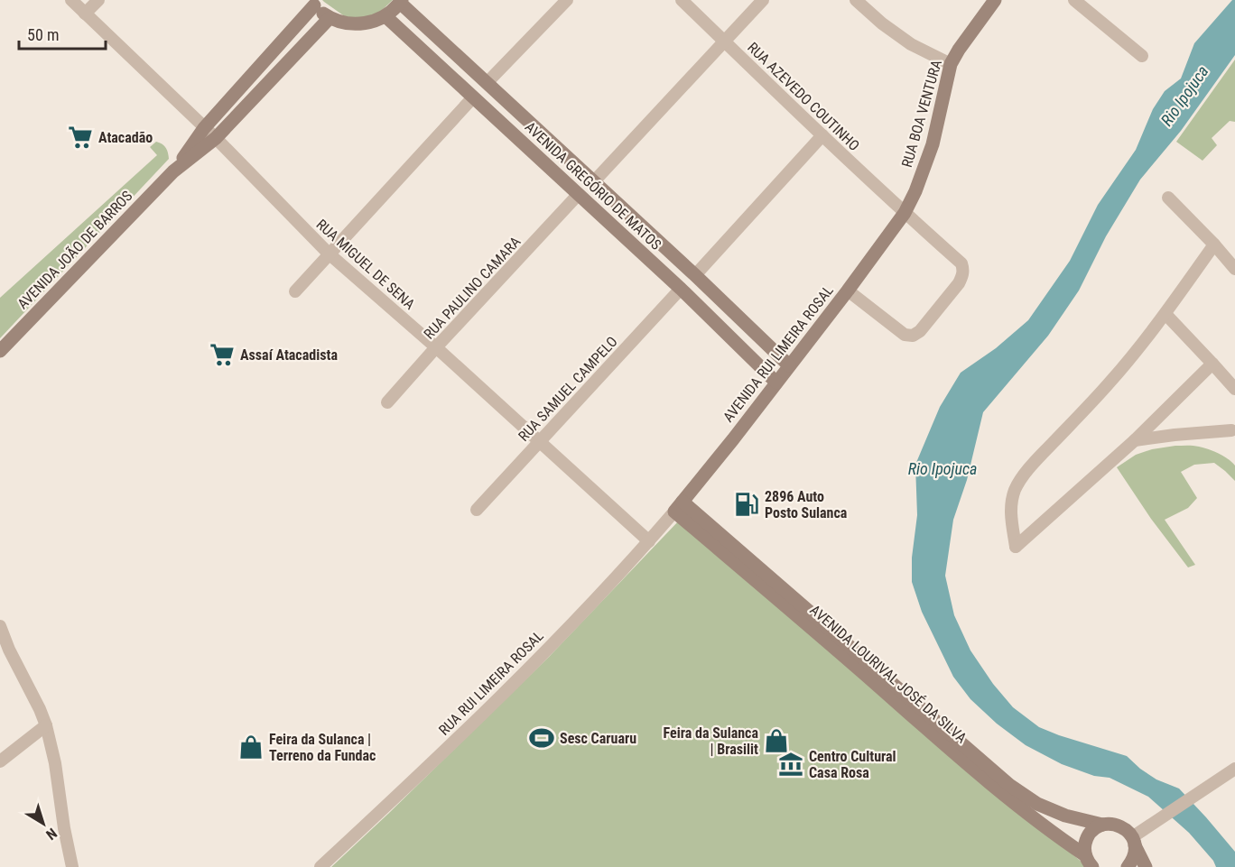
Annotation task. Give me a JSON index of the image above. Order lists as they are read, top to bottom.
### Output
{
  "streets": {
    "street": [
      "RUA AZEVEDO COUTINHO",
      "RUA BOA VENTURA",
      "AVENIDA GREGÓRIO DE MATOS",
      "AVENIDA JOÃO DE BARROS",
      "RUA MIGUEL DE SENA",
      "RUA PAULINO CAMARA",
      "AVENIDA RUI LIMEIRA ROSAL",
      "RUA SAMUEL CAMPELO",
      "AVENIDA LOURIVAL JOSÉ DA SILVA",
      "RUA RUI LIMEIRA ROSAL"
    ]
  },
  "crossings": [
    ["RUA AZEVEDO COUTINHO", "RUA BOA VENTURA"],
    ["RUA AZEVEDO COUTINHO", "AVENIDA RUI LIMEIRA ROSAL"],
    ["RUA BOA VENTURA", "AVENIDA RUI LIMEIRA ROSAL"],
    ["AVENIDA GREGÓRIO DE MATOS", "AVENIDA JOÃO DE BARROS"],
    ["AVENIDA GREGÓRIO DE MATOS", "RUA PAULINO CAMARA"],
    ["AVENIDA GREGÓRIO DE MATOS", "AVENIDA RUI LIMEIRA ROSAL"],
    ["AVENIDA GREGÓRIO DE MATOS", "RUA SAMUEL CAMPELO"],
    ["AVENIDA JOÃO DE BARROS", "RUA MIGUEL DE SENA"],
    ["RUA MIGUEL DE SENA", "RUA PAULINO CAMARA"],
    ["RUA MIGUEL DE SENA", "RUA SAMUEL CAMPELO"],
    ["RUA MIGUEL DE SENA", "RUA RUI LIMEIRA ROSAL"],
    ["AVENIDA RUI LIMEIRA ROSAL", "AVENIDA LOURIVAL JOSÉ DA SILVA"],
    ["AVENIDA RUI LIMEIRA ROSAL", "RUA RUI LIMEIRA ROSAL"],
    ["AVENIDA LOURIVAL JOSÉ DA SILVA", "RUA RUI LIMEIRA ROSAL"]
  ],
  "water": ["Rio Ipojuca"],
  "places": {
    "supermarket": ["Atacadão", "Assaí Atacadista"],
    "fuel station": ["2896 Auto Posto Sulanca"],
    "sports": ["Sesc Caruaru"],
    "shop": ["Feira da Sulanca | Brasilit", "Feira da Sulanca | Terreno da Fundac"],
    "museum": ["Centro Cultural Casa Rosa"]
  },
  "scale_bar": "50 m",
  "north": "bottom right"
}
